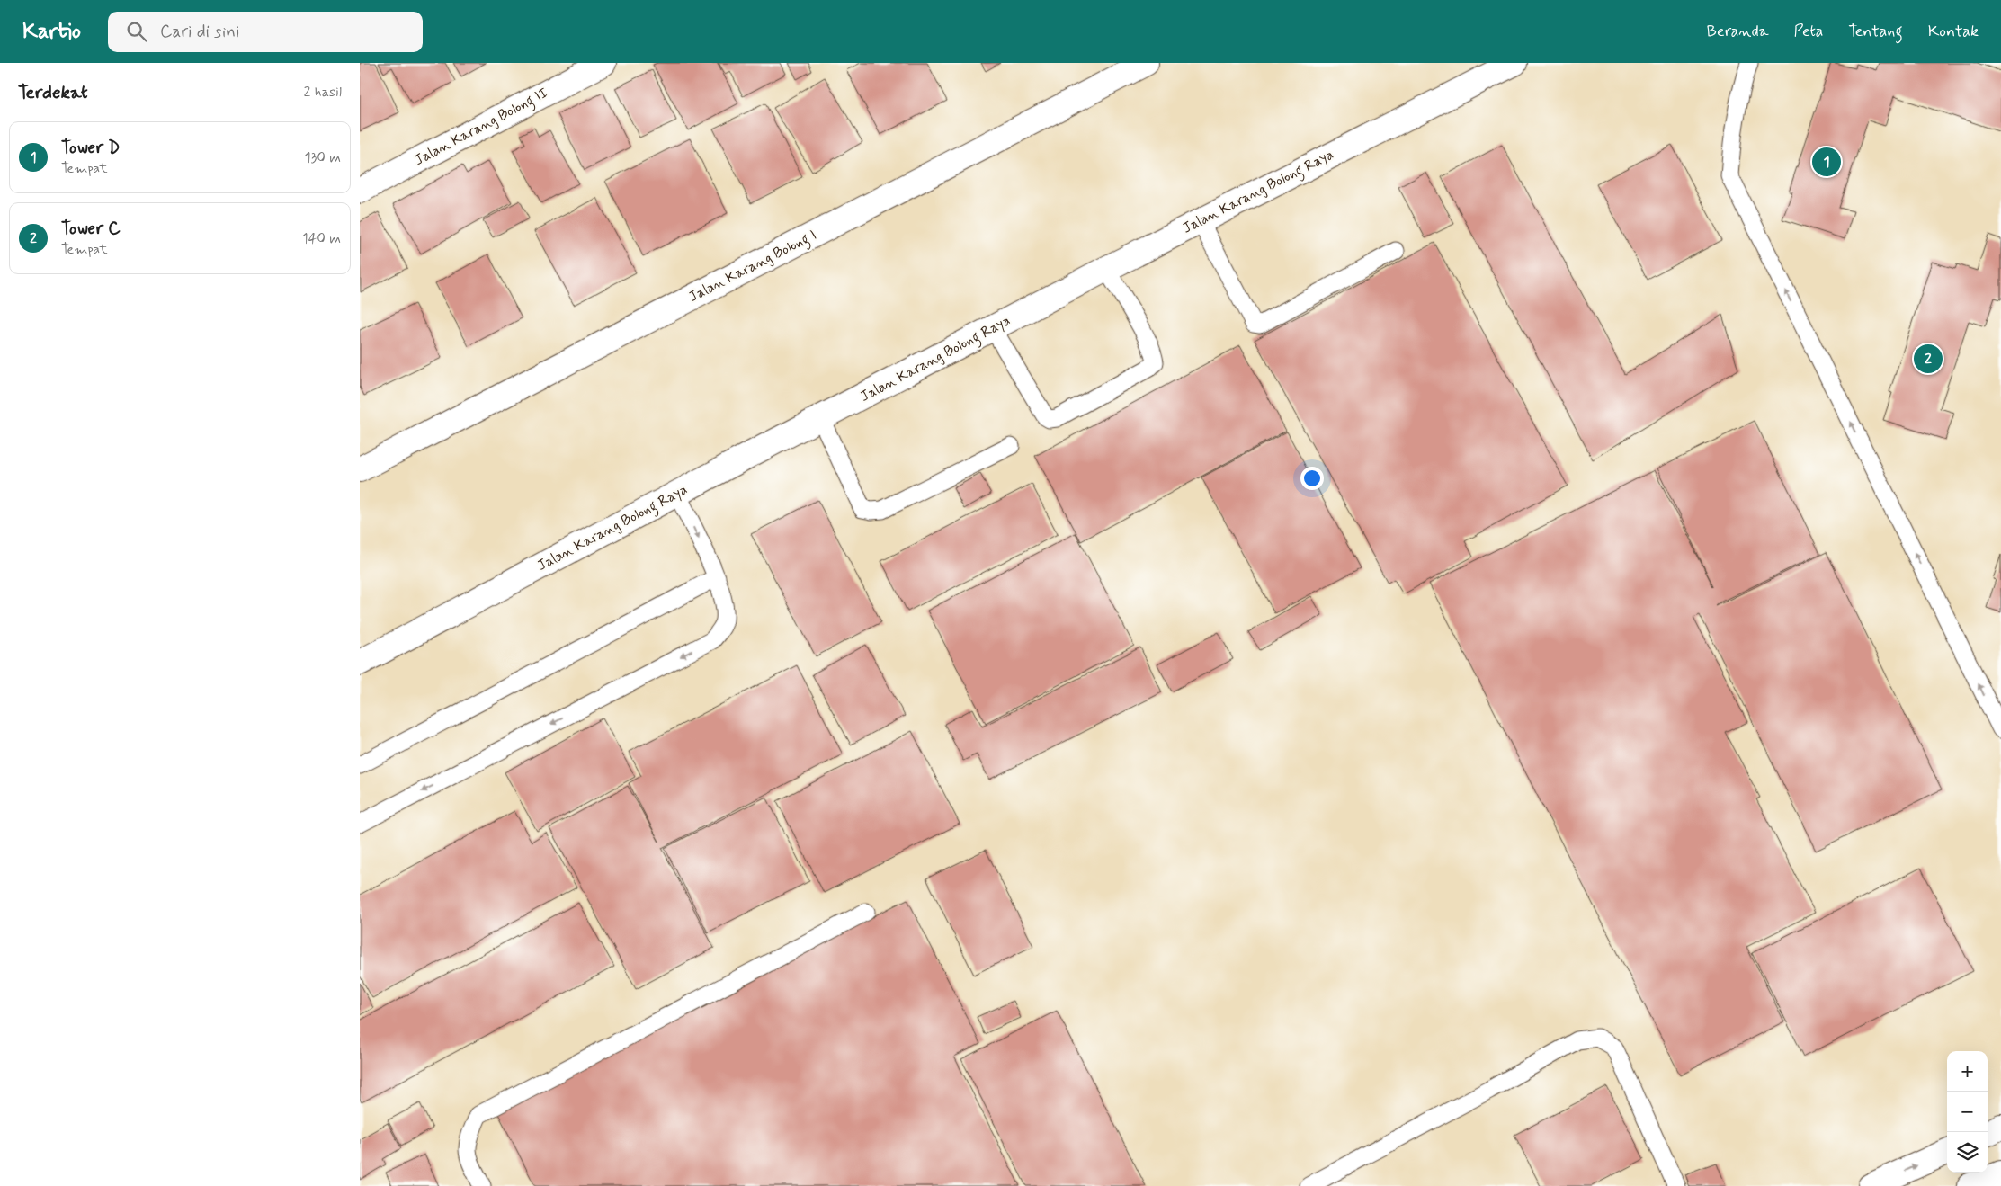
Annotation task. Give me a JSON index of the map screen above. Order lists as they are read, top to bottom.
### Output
{
  "streets": {
    "main road": ["Jalan Karang Bolong II", "Jalan Karang Bolong Raya", "Jalan Karang Bolong I"]
  },
  "page": {
    "header": "Kartio",
    "search": "Cari di sini",
    "nav": [
      "Beranda",
      "Peta",
      "Tentang",
      "Kontak"
    ],
    "heading": ["Terdekat", "2 hasil"],
    "list": [
      {
        "mark": "1",
        "name": "Tower D",
        "note": "Tempat",
        "value": "130 m"
      },
      {
        "mark": "2",
        "name": "Tower C",
        "note": "Tempat",
        "value": "140 m"
      }
    ],
    "pins": ["1", "2"],
    "map_buttons": ["+", "−"]
  }
}
